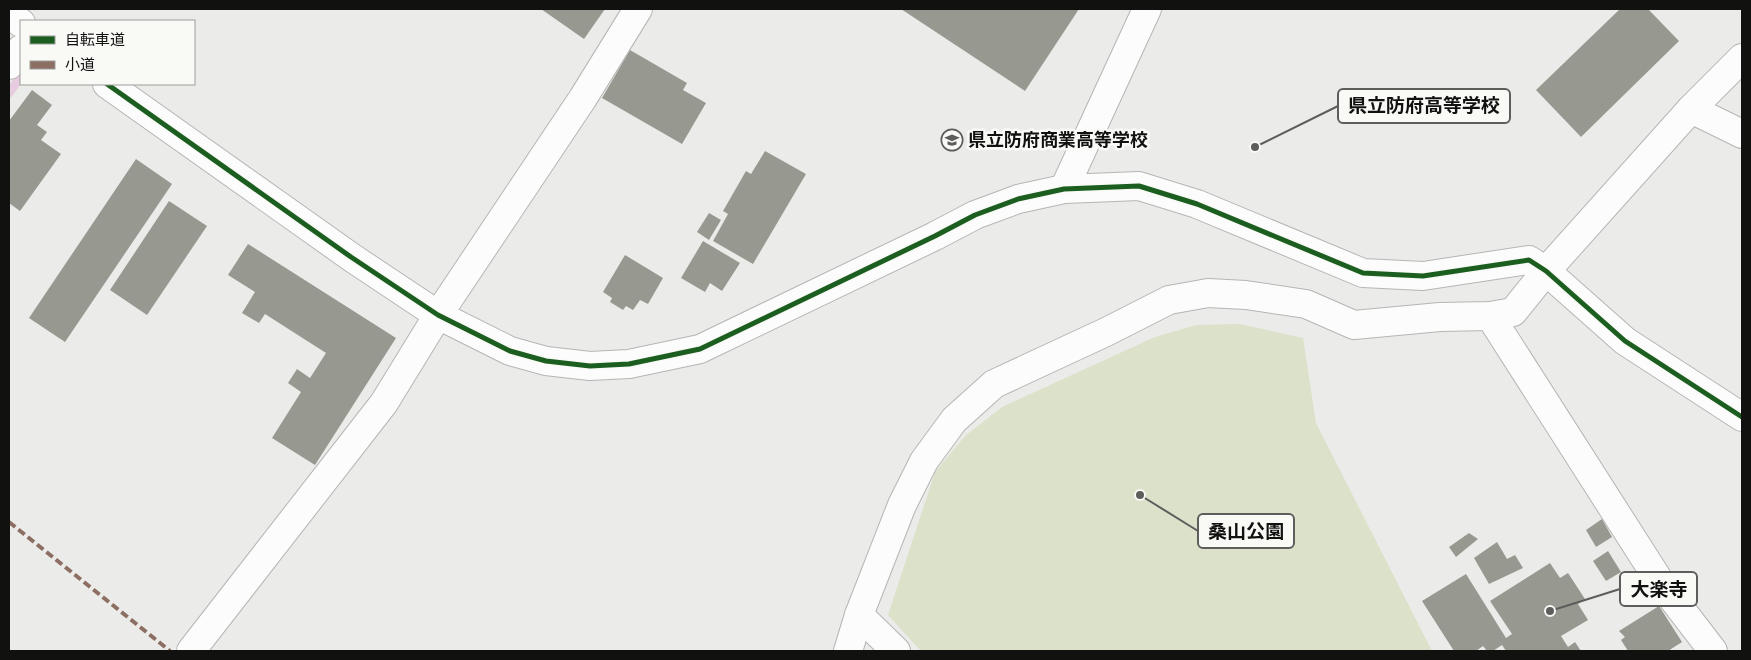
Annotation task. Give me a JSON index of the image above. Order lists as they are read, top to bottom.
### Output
{
  "places": {
    "school or university": ["県立防府商業高等学校"],
    "other": ["県立防府高等学校", "桑山公園", "大楽寺"]
  },
  "legend": ["自転車道", "小道"]
}
